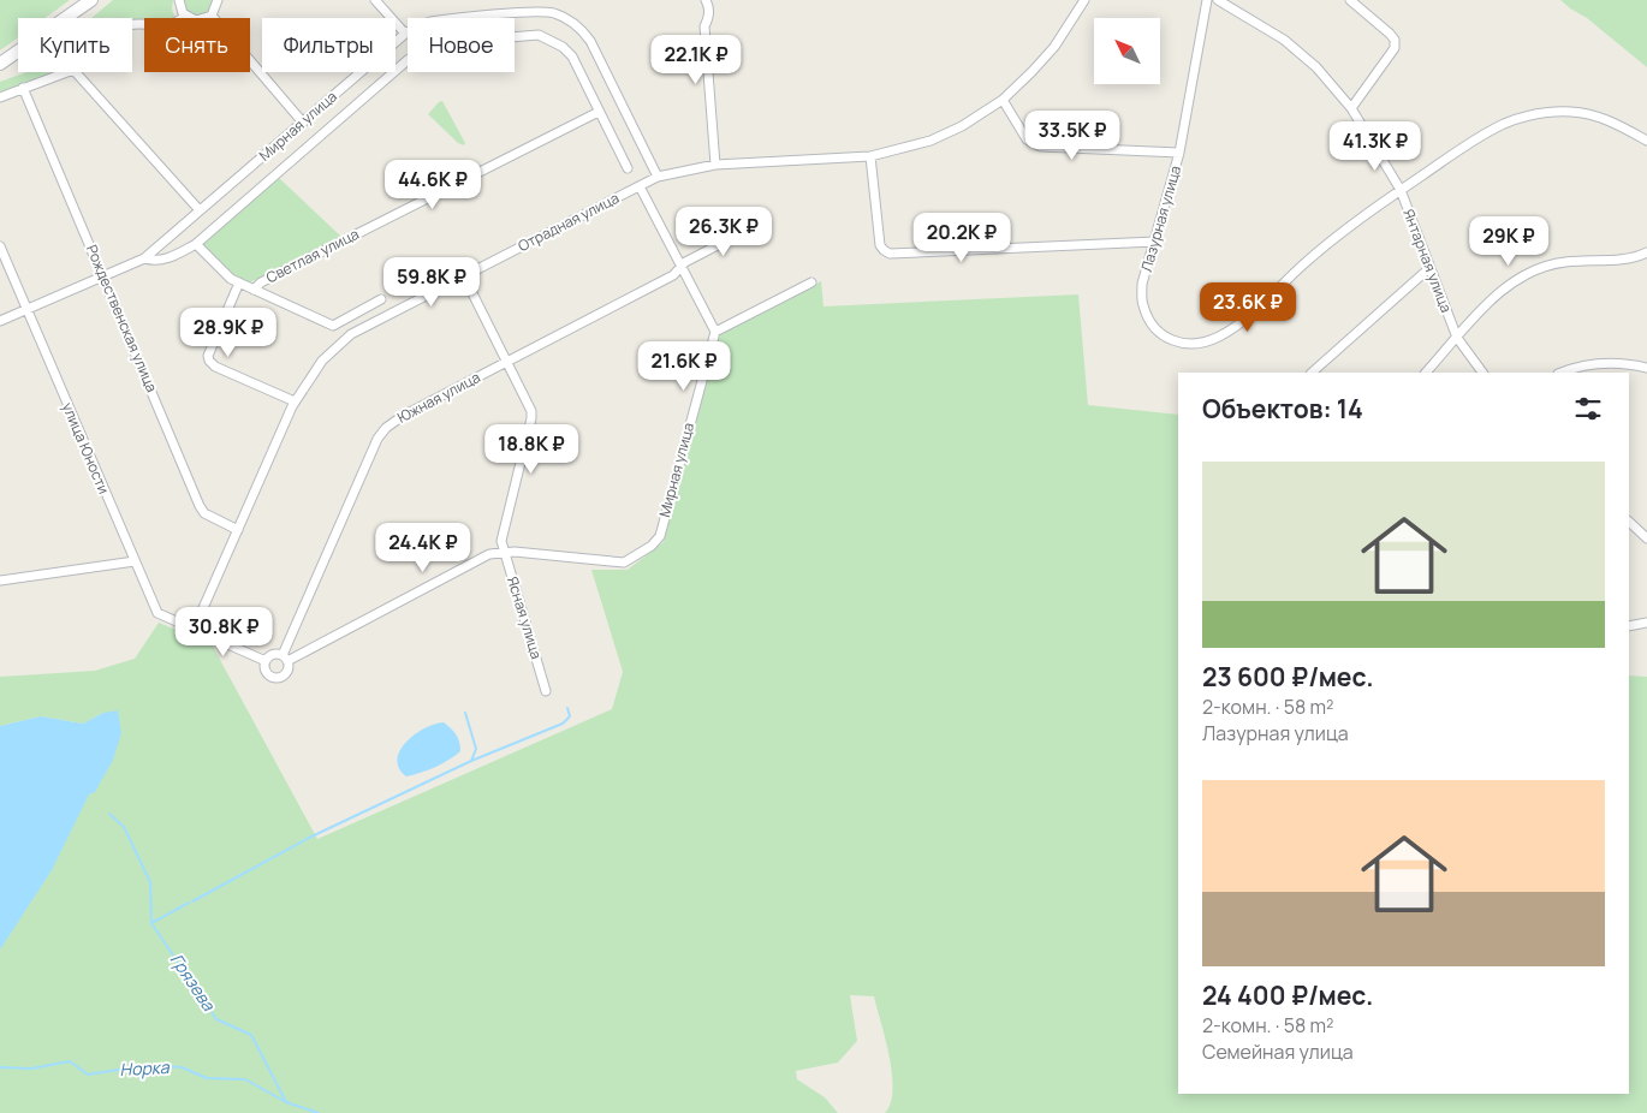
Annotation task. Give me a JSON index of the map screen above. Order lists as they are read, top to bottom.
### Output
{
  "streets": {
    "street": [
      "Мирная улица",
      "Лазурная улица",
      "Отрадная улица",
      "Светлая улица",
      "Янтарная улица",
      "Рождественская улица",
      "Южная улица",
      "улица Юности",
      "Ясная улица"
    ]
  },
  "crossings": [
    ["Мирная улица", "Отрадная улица"],
    ["Мирная улица", "Светлая улица"],
    ["Мирная улица", "Рождественская улица"],
    ["Мирная улица", "улица Юности"],
    ["Мирная улица", "Ясная улица"],
    ["Лазурная улица", "Янтарная улица"],
    ["Отрадная улица", "Рождественская улица"],
    ["Отрадная улица", "улица Юности"],
    ["Отрадная улица", "Ясная улица"],
    ["Южная улица", "улица Юности"],
    ["Южная улица", "Ясная улица"]
  ],
  "water": ["Грязева", "Норка"],
  "north": "top left",
  "page": {
    "chip": [
      "Купить",
      "Снять",
      "Фильтры",
      "Новое"
    ],
    "price": [
      "22.1K ₽",
      "33.5K ₽",
      "41.3K ₽",
      "44.6K ₽",
      "26.3K ₽",
      "20.2K ₽",
      "29K ₽",
      "59.8K ₽",
      "23.6K ₽",
      "28.9K ₽",
      "21.6K ₽",
      "18.8K ₽",
      "24.4K ₽",
      "30.8K ₽"
    ],
    "heading": "Объектов: 14",
    "list": [
      {
        "name": "23 600 ₽/мес.",
        "note": "2-комн. · 58 m² · Лазурная улица"
      },
      {
        "name": "24 400 ₽/мес.",
        "note": "2-комн. · 58 m² · Семейная улица"
      }
    ]
  }
}
